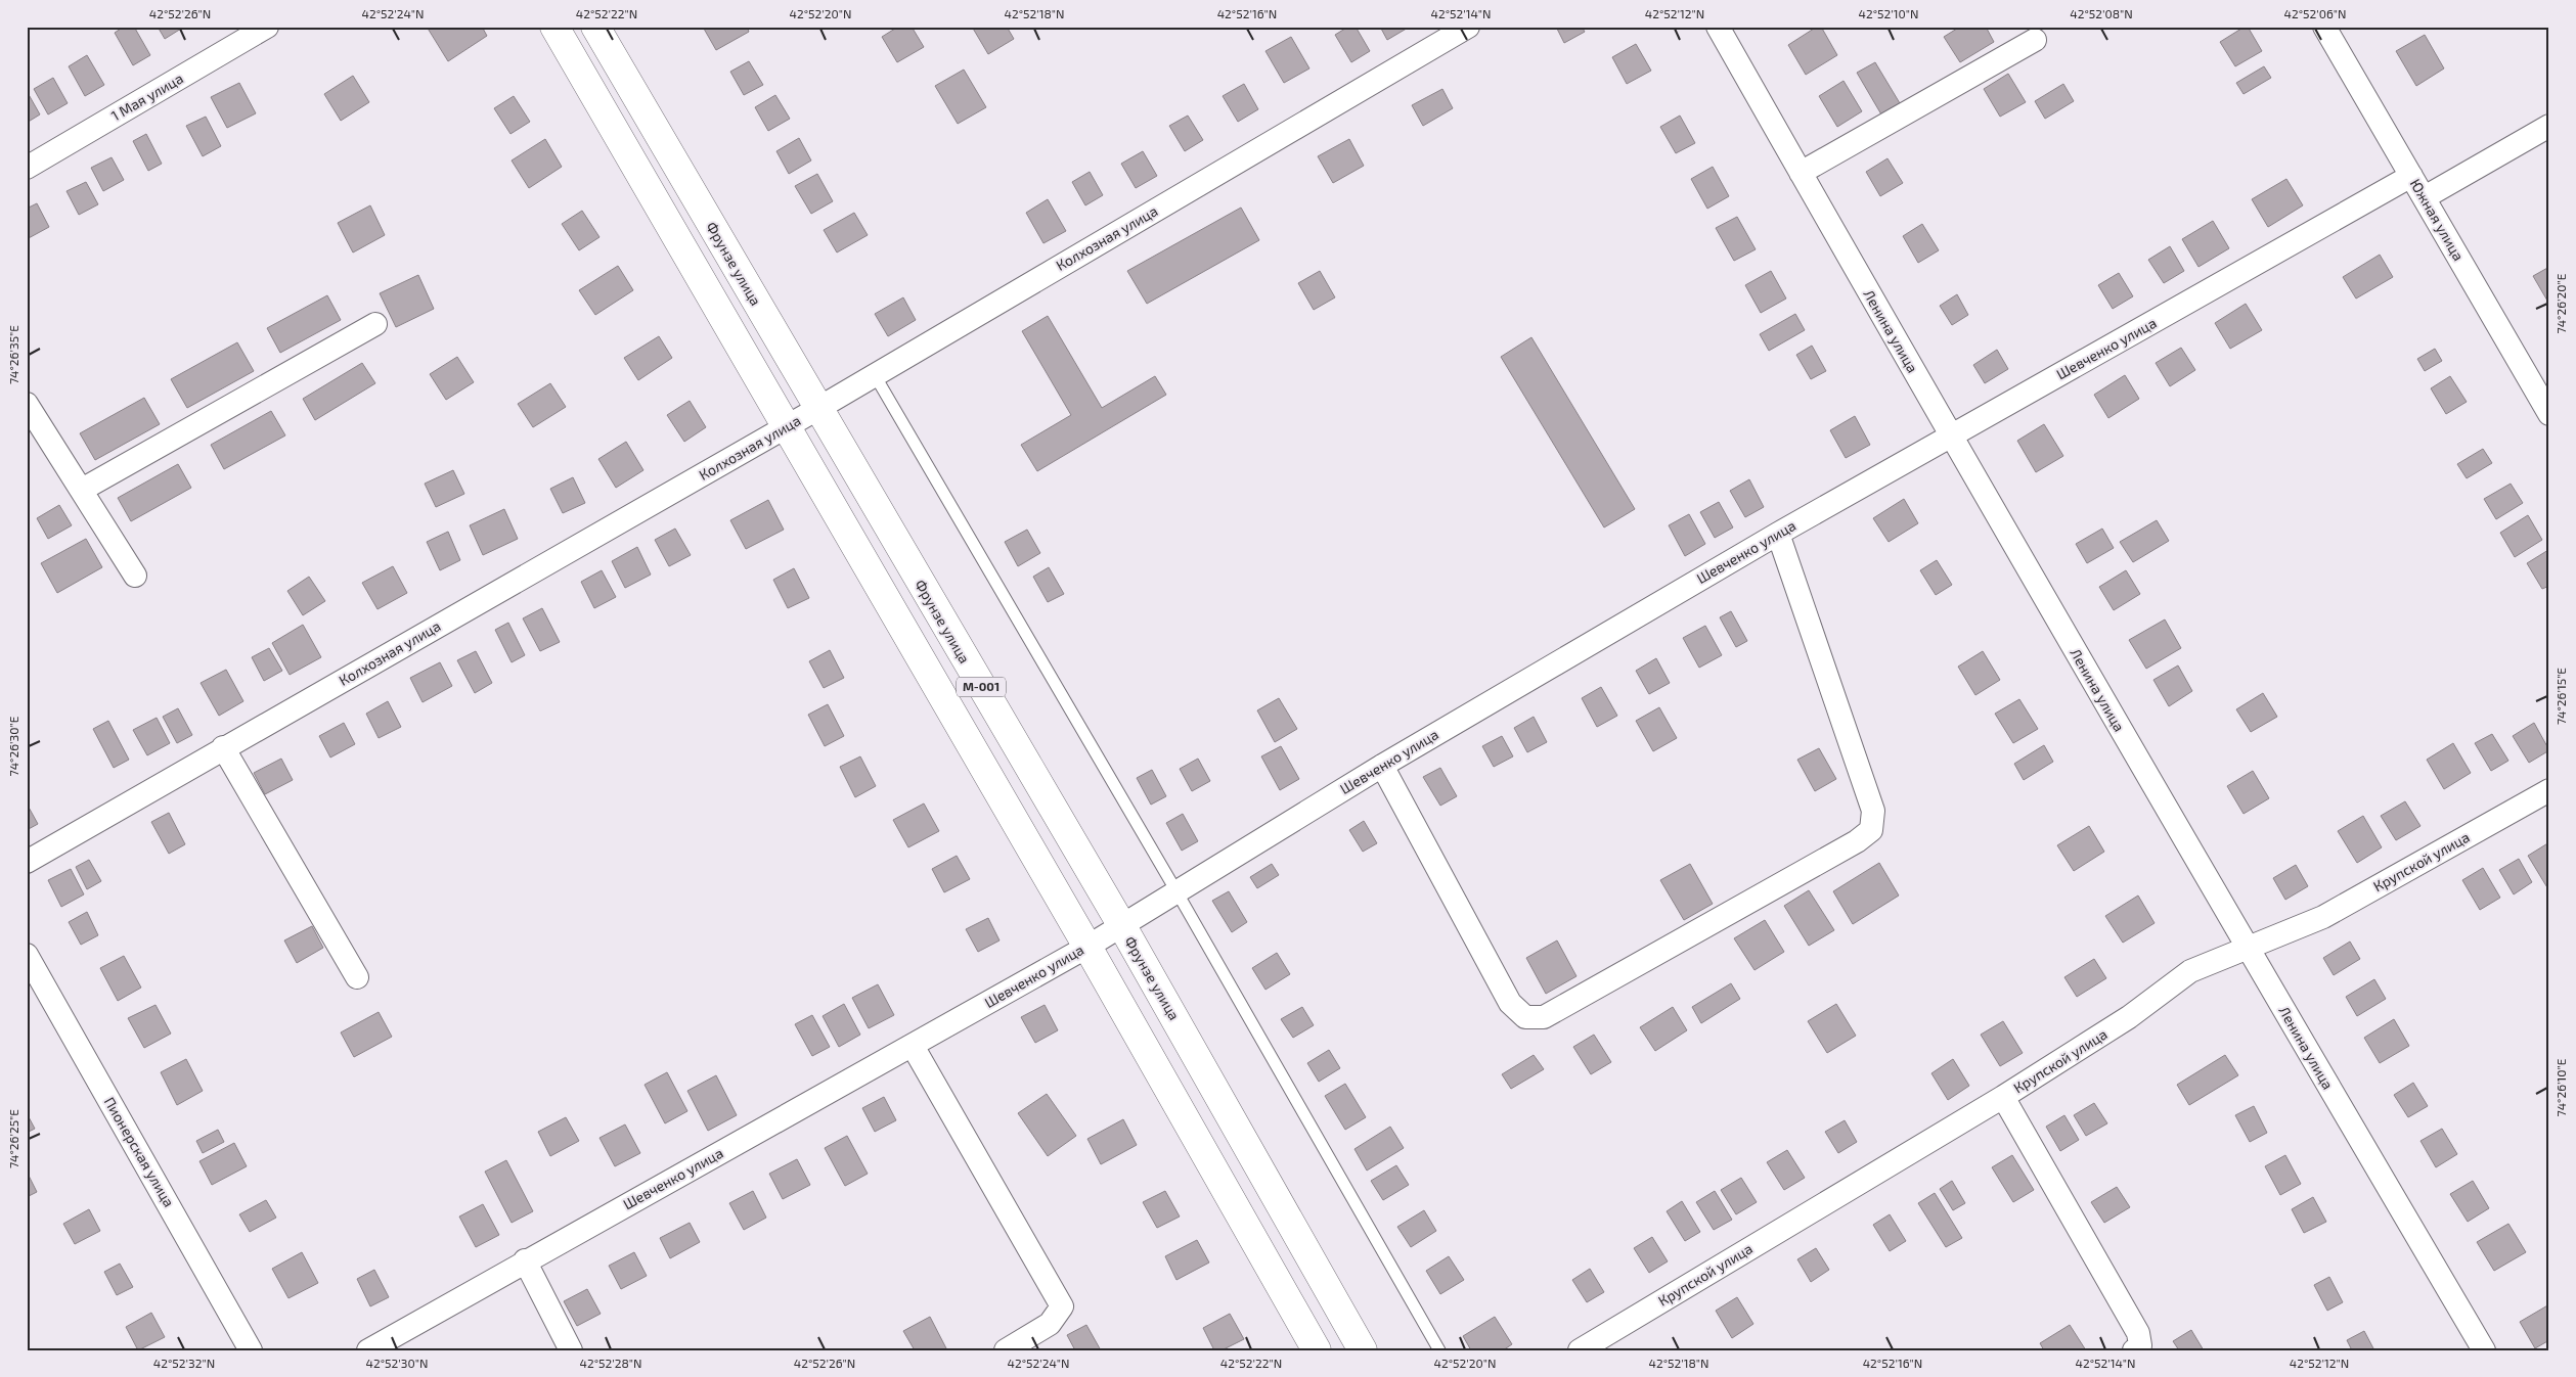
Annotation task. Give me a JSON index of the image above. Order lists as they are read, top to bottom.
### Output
{
  "streets": {
    "main road": ["Фрунзе улица", "M-001"],
    "street": [
      "1 Мая улица",
      "Южная улица",
      "Колхозная улица",
      "Ленина улица",
      "Шевченко улица",
      "Крупской улица",
      "Пионерская улица"
    ]
  },
  "crossings": [
    ["Южная улица", "Шевченко улица"],
    ["Колхозная улица", "Фрунзе улица"],
    ["Колхозная улица", "M-001"],
    ["Фрунзе улица", "Шевченко улица"],
    ["Ленина улица", "Шевченко улица"],
    ["Ленина улица", "Крупской улица"],
    ["Шевченко улица", "M-001"]
  ],
  "coordinates": [
    "42°52'26\"N",
    "42°52'24\"N",
    "42°52'22\"N",
    "42°52'20\"N",
    "42°52'18\"N",
    "42°52'16\"N",
    "42°52'14\"N",
    "42°52'12\"N",
    "42°52'10\"N",
    "42°52'08\"N",
    "42°52'06\"N",
    "74°26'20\"E",
    "74°26'35\"E",
    "74°26'15\"E",
    "74°26'30\"E",
    "74°26'10\"E",
    "74°26'25\"E",
    "42°52'32\"N",
    "42°52'30\"N",
    "42°52'28\"N"
  ]
}
